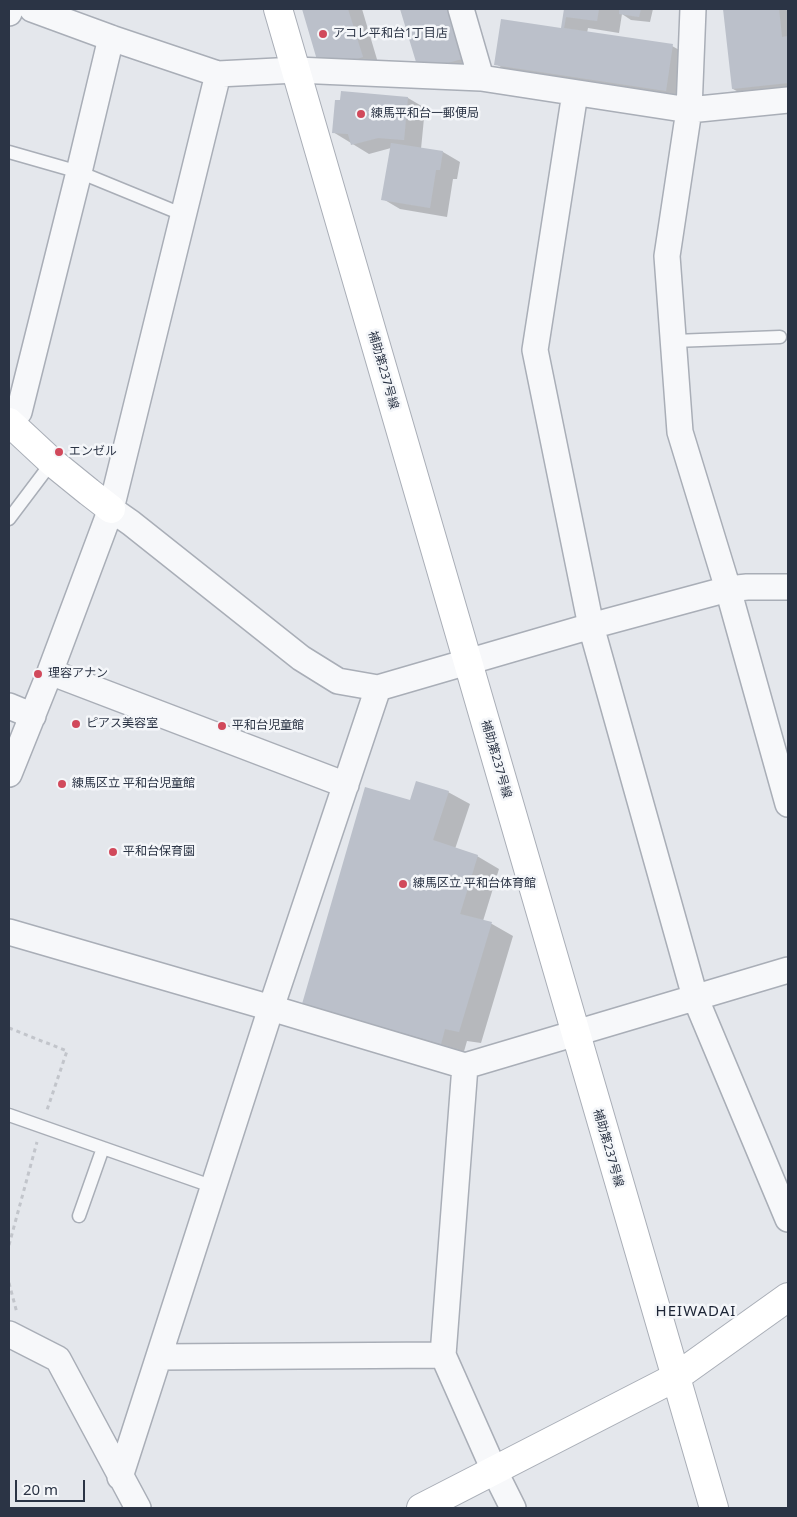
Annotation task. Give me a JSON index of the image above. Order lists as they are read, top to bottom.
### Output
{
  "streets": {
    "street": ["補助第237号線"]
  },
  "districts": ["HEIWADAI"],
  "places": [
    "アコレ平和台1丁目店",
    "練馬平和台一郵便局",
    "エンゼル",
    "理容アナン",
    "ピアス美容室",
    "平和台児童館",
    "練馬区立 平和台児童館",
    "平和台保育園",
    "練馬区立 平和台体育館"
  ],
  "scale_bar": "20 m"
}
